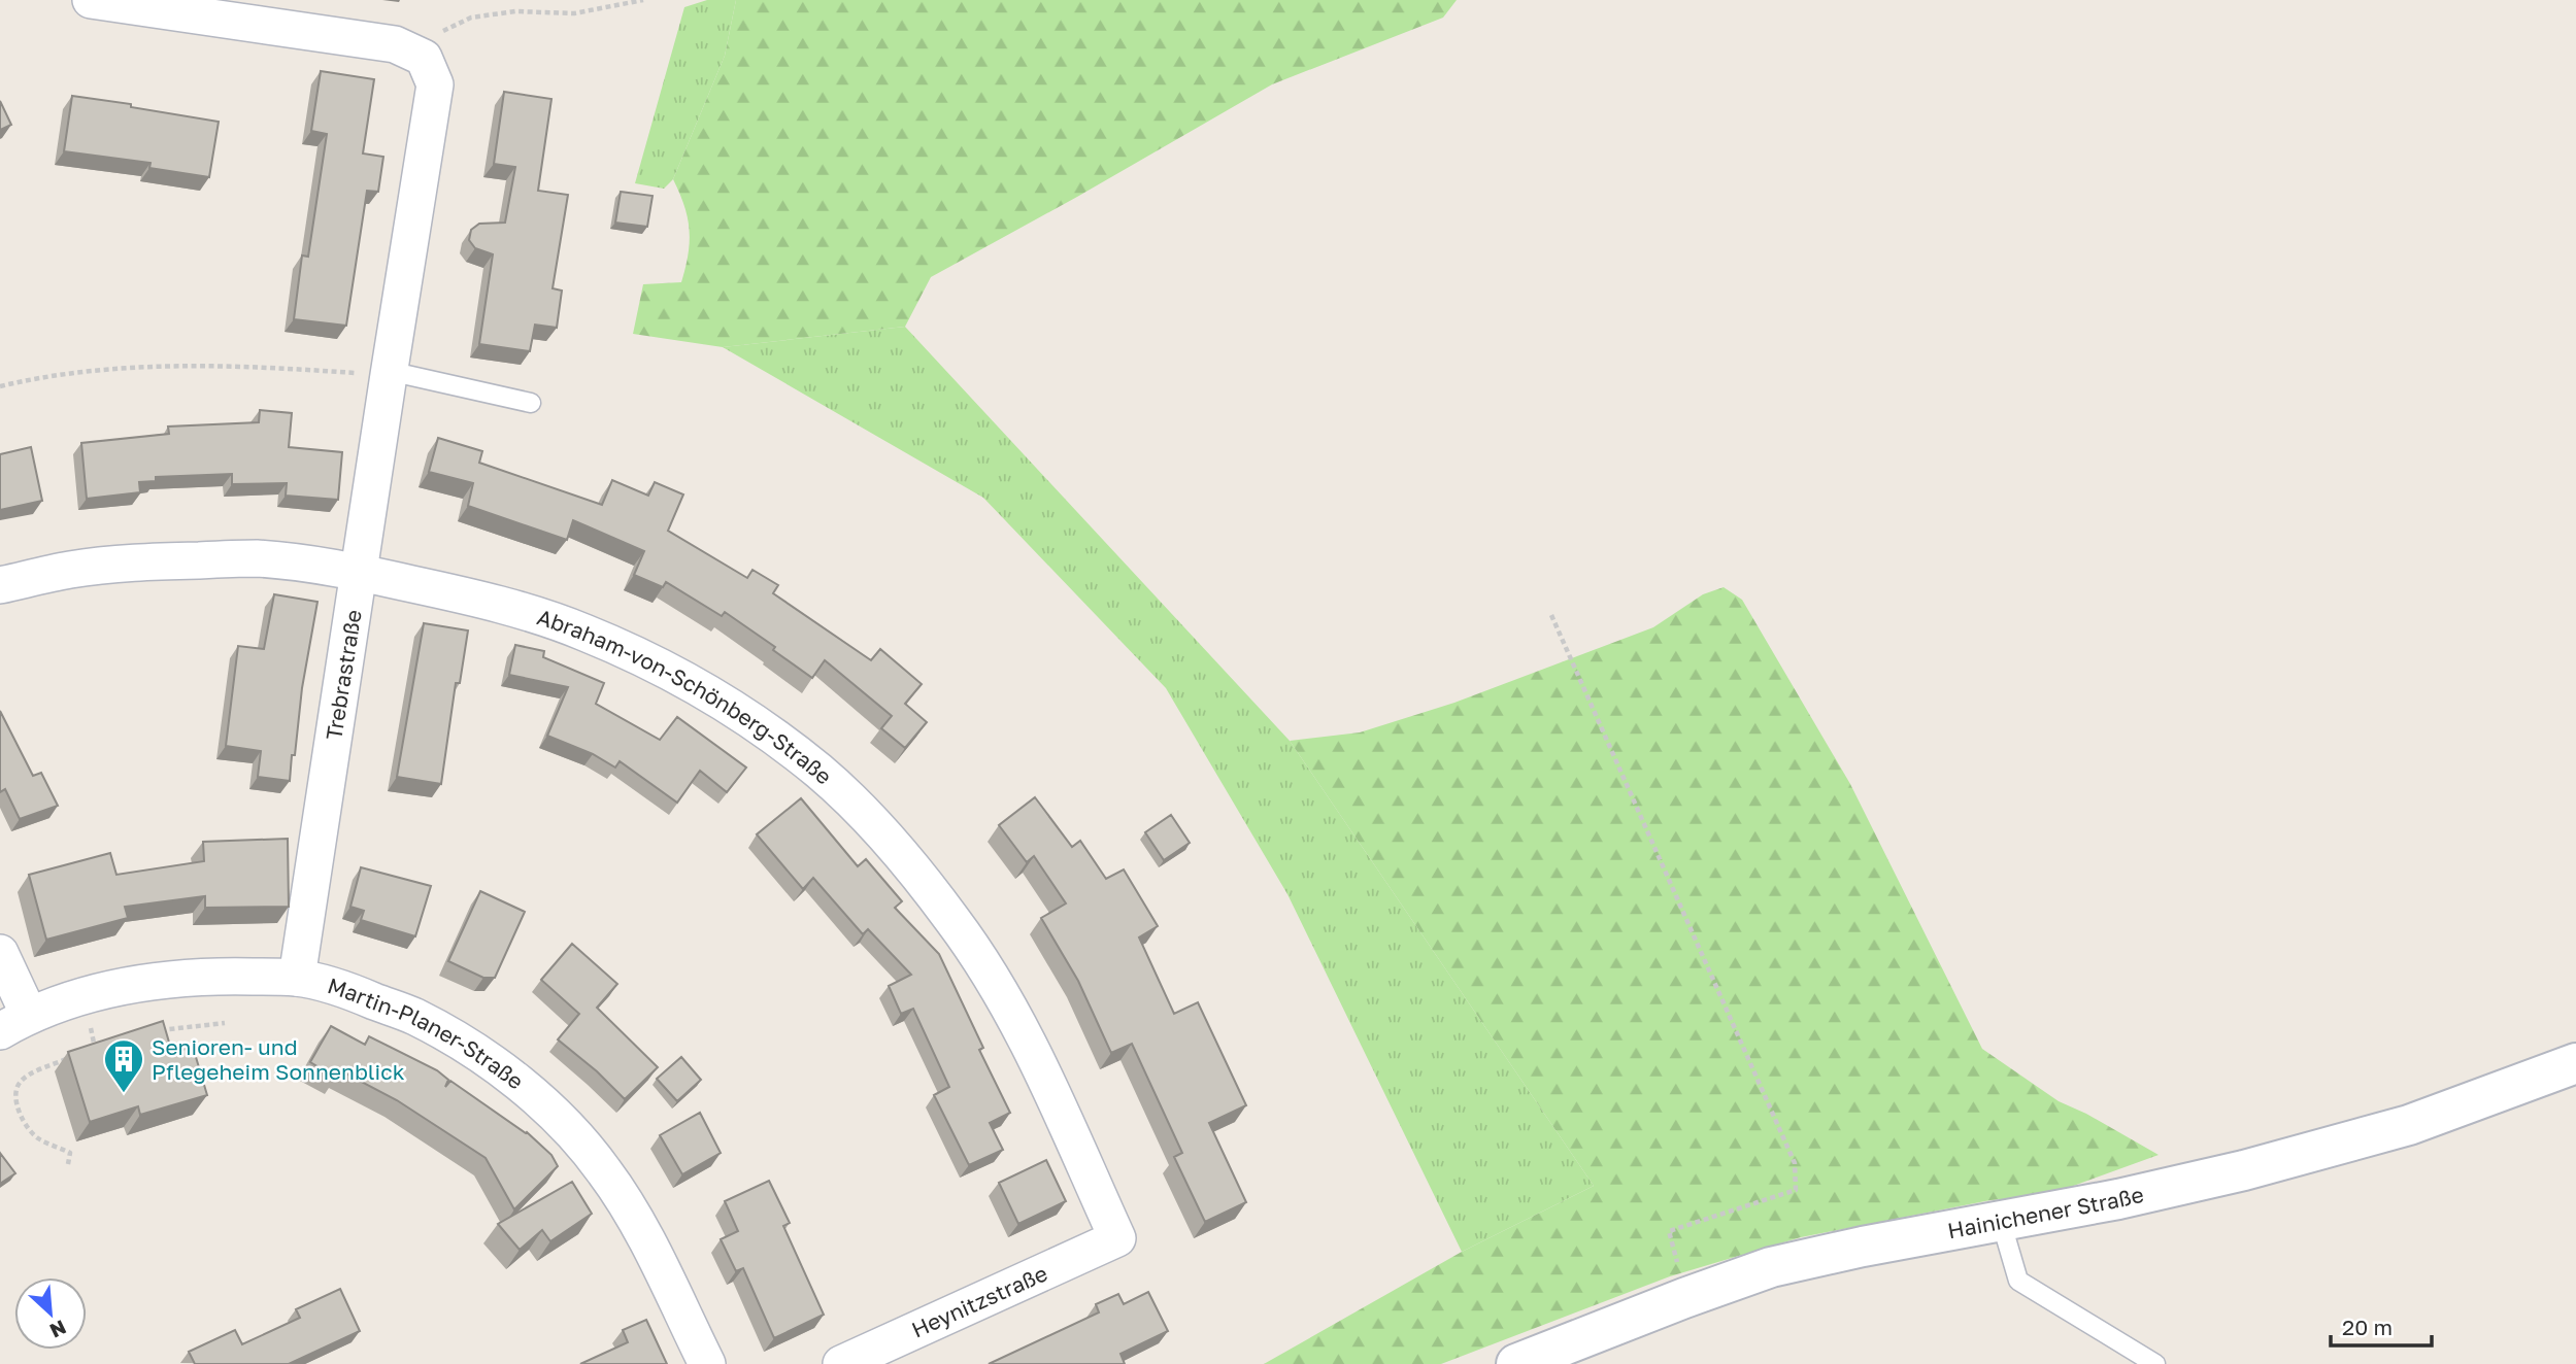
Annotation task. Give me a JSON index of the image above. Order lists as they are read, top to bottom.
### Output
{
  "streets": {
    "main road": ["Hainichener Straße"],
    "street": [
      "Trebrastraße",
      "Abraham-von-Schönberg-Straße",
      "Martin-Planer-Straße",
      "Heynitzstraße"
    ]
  },
  "crossings": [
    ["Trebrastraße", "Abraham-von-Schönberg-Straße"],
    ["Trebrastraße", "Martin-Planer-Straße"],
    ["Abraham-von-Schönberg-Straße", "Heynitzstraße"]
  ],
  "places": {
    "building": ["Senioren- und Pflegeheim Sonnenblick"]
  },
  "scale_bar": "20 m",
  "north": "bottom right"
}
